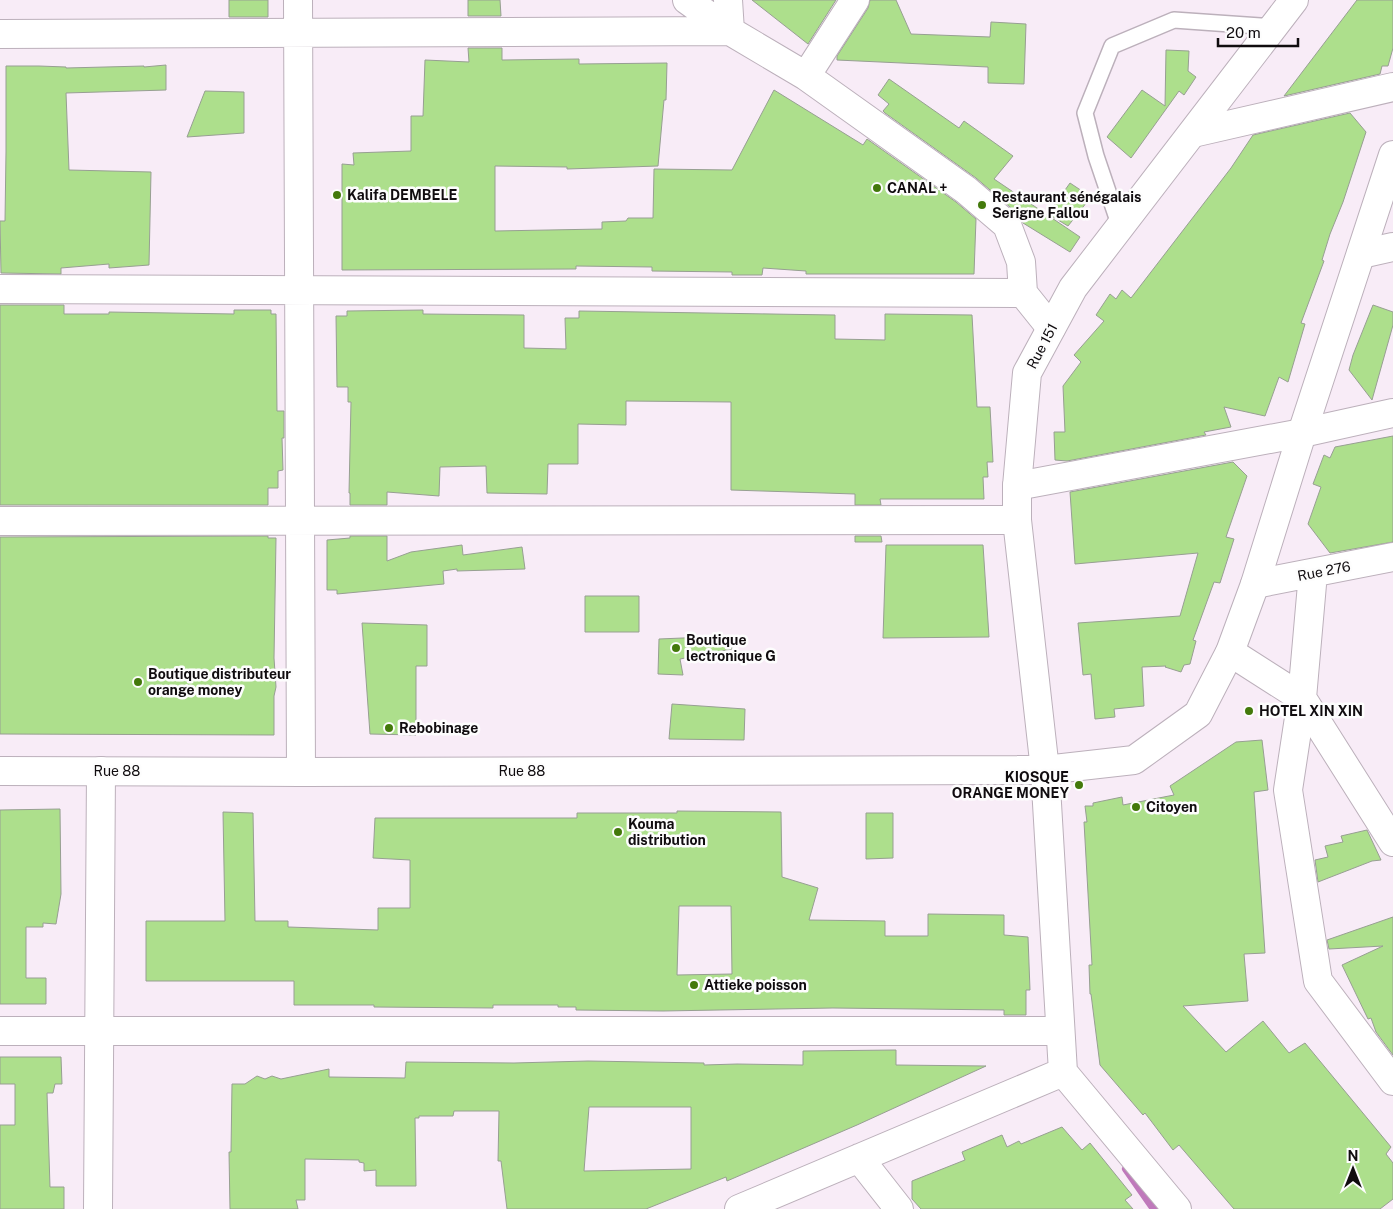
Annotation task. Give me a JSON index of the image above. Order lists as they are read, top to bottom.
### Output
{
  "streets": {
    "street": ["Rue 151", "Rue 276", "Rue 88"]
  },
  "crossings": [
    ["Rue 151", "Rue 88"],
    ["Rue 276", "Rue 88"]
  ],
  "places": [
    "CANAL +",
    "Kalifa DEMBELE",
    "Restaurant sénégalais Serigne Fallou",
    "Boutique lectronique G",
    "Boutique distributeur orange money",
    "HOTEL XIN XIN",
    "Rebobinage",
    "KIOSQUE ORANGE MONEY",
    "Citoyen",
    "Kouma distribution",
    "Attieke poisson"
  ],
  "scale_bar": "20 m",
  "north": "top"
}
